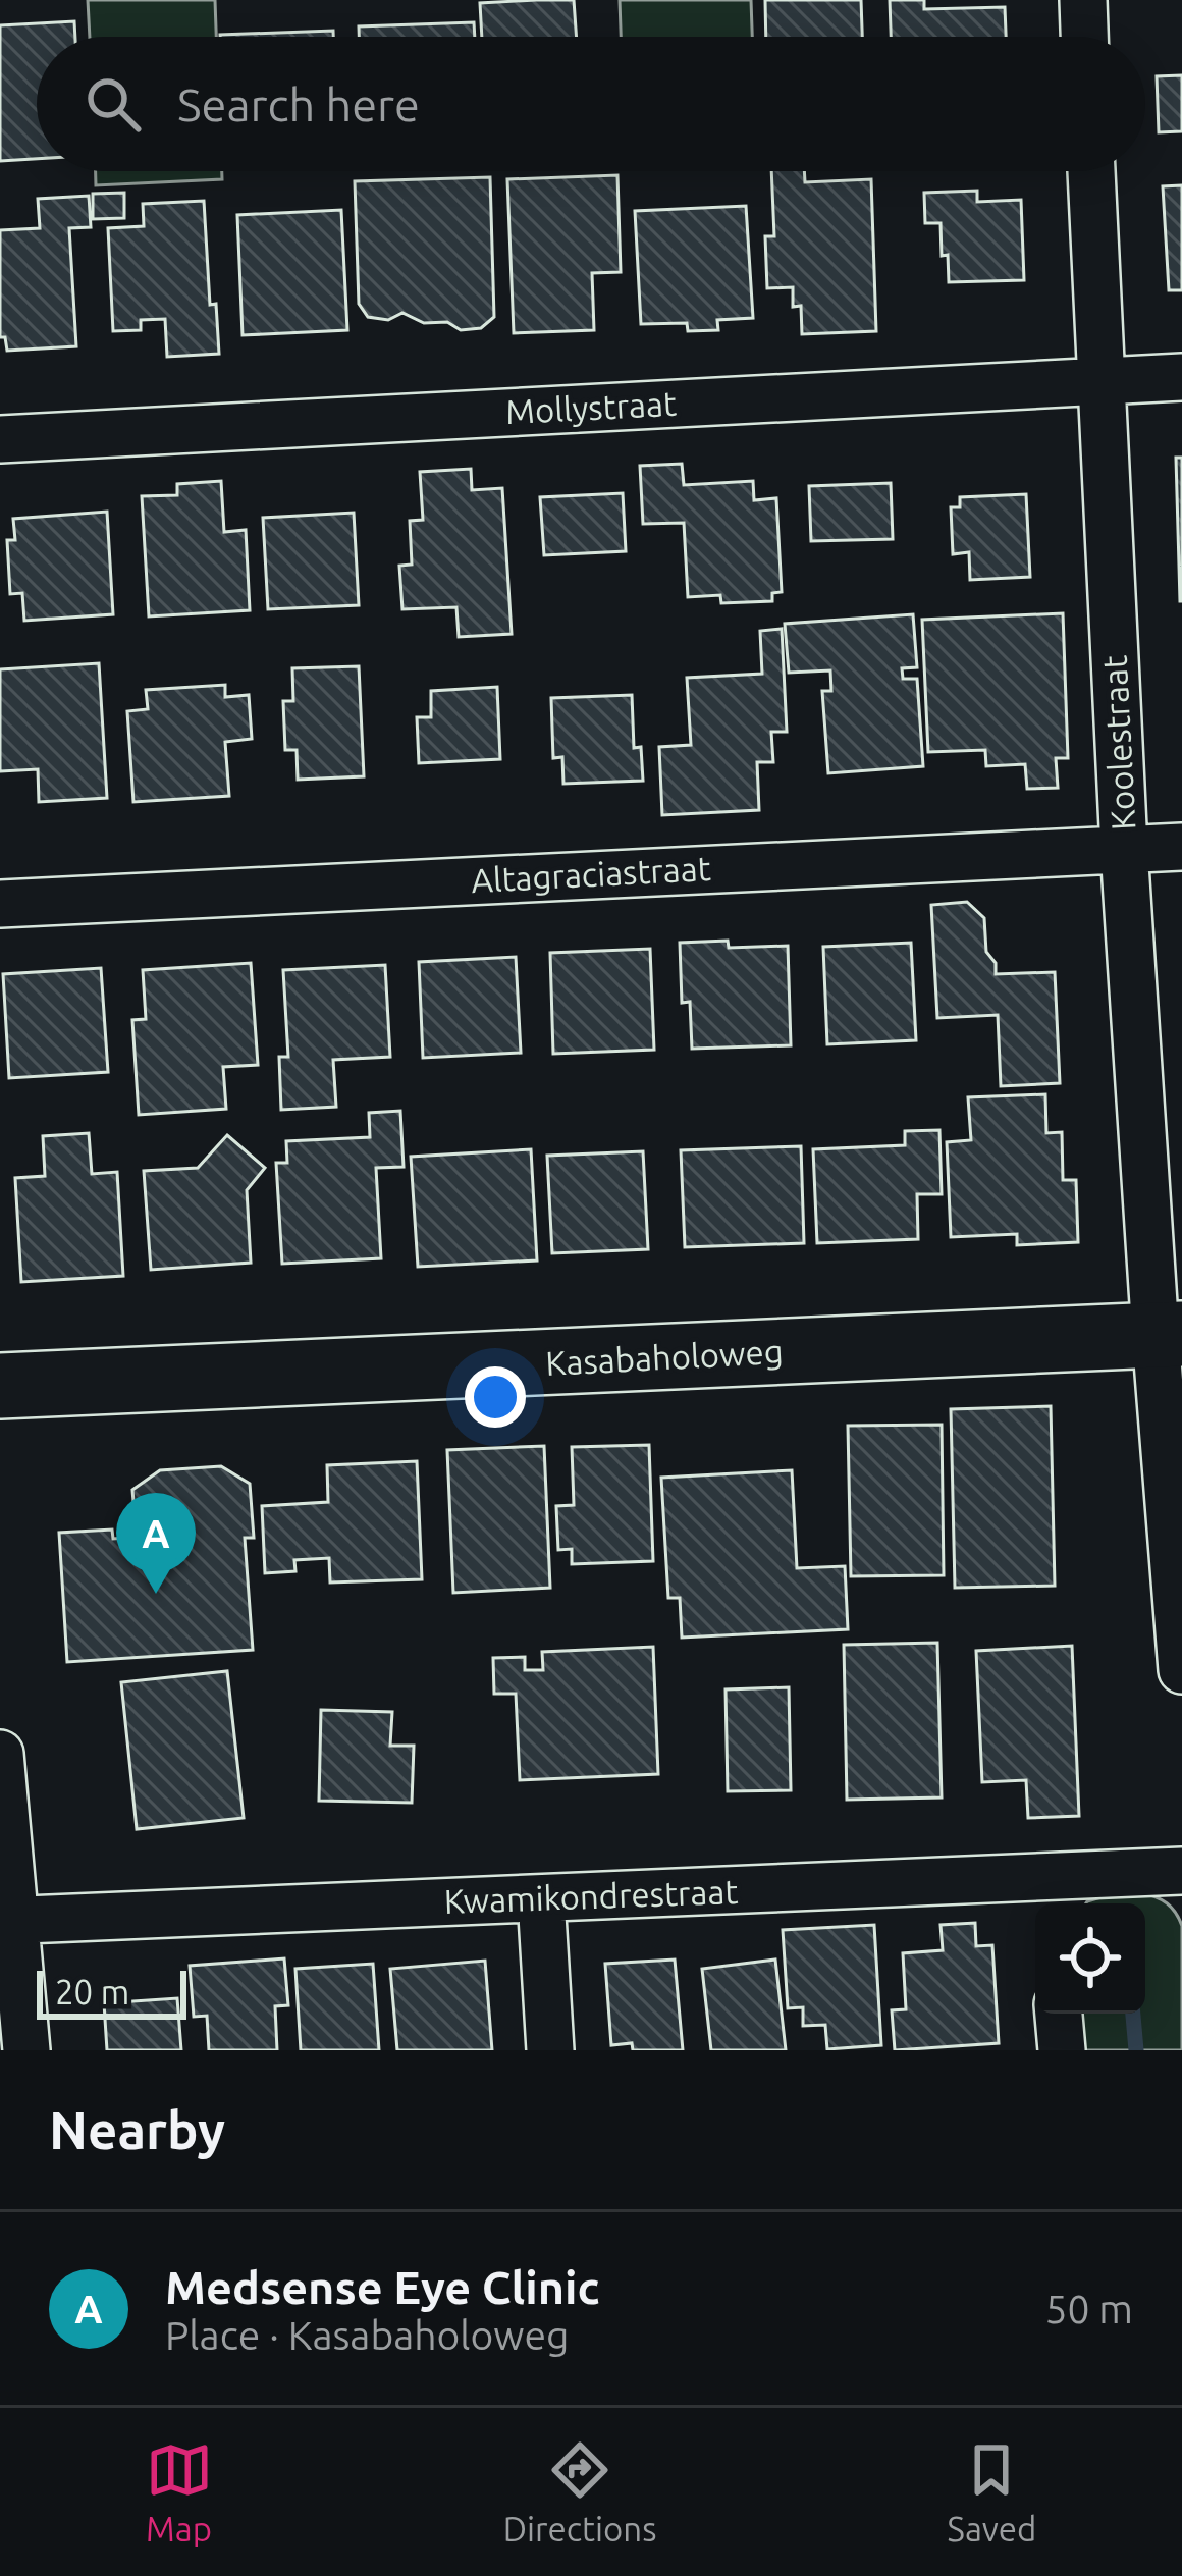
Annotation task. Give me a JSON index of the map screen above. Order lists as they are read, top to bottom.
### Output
{
  "streets": {
    "street": [
      "Mollystraat",
      "Koolestraat",
      "Altagraciastraat",
      "Kasabaholoweg",
      "Kwamikondrestraat"
    ]
  },
  "crossings": [
    ["Mollystraat", "Koolestraat"],
    ["Koolestraat", "Altagraciastraat"],
    ["Koolestraat", "Kasabaholoweg"]
  ],
  "scale_bar": "20 m",
  "page": {
    "search": "Search here",
    "pins": "A",
    "scale": "20 m",
    "heading": "Nearby",
    "list": [
      {
        "mark": "A",
        "name": "Medsense Eye Clinic",
        "note": "Place · Kasabaholoweg",
        "value": "50 m"
      }
    ],
    "nav": ["Map", "Directions", "Saved"]
  }
}
